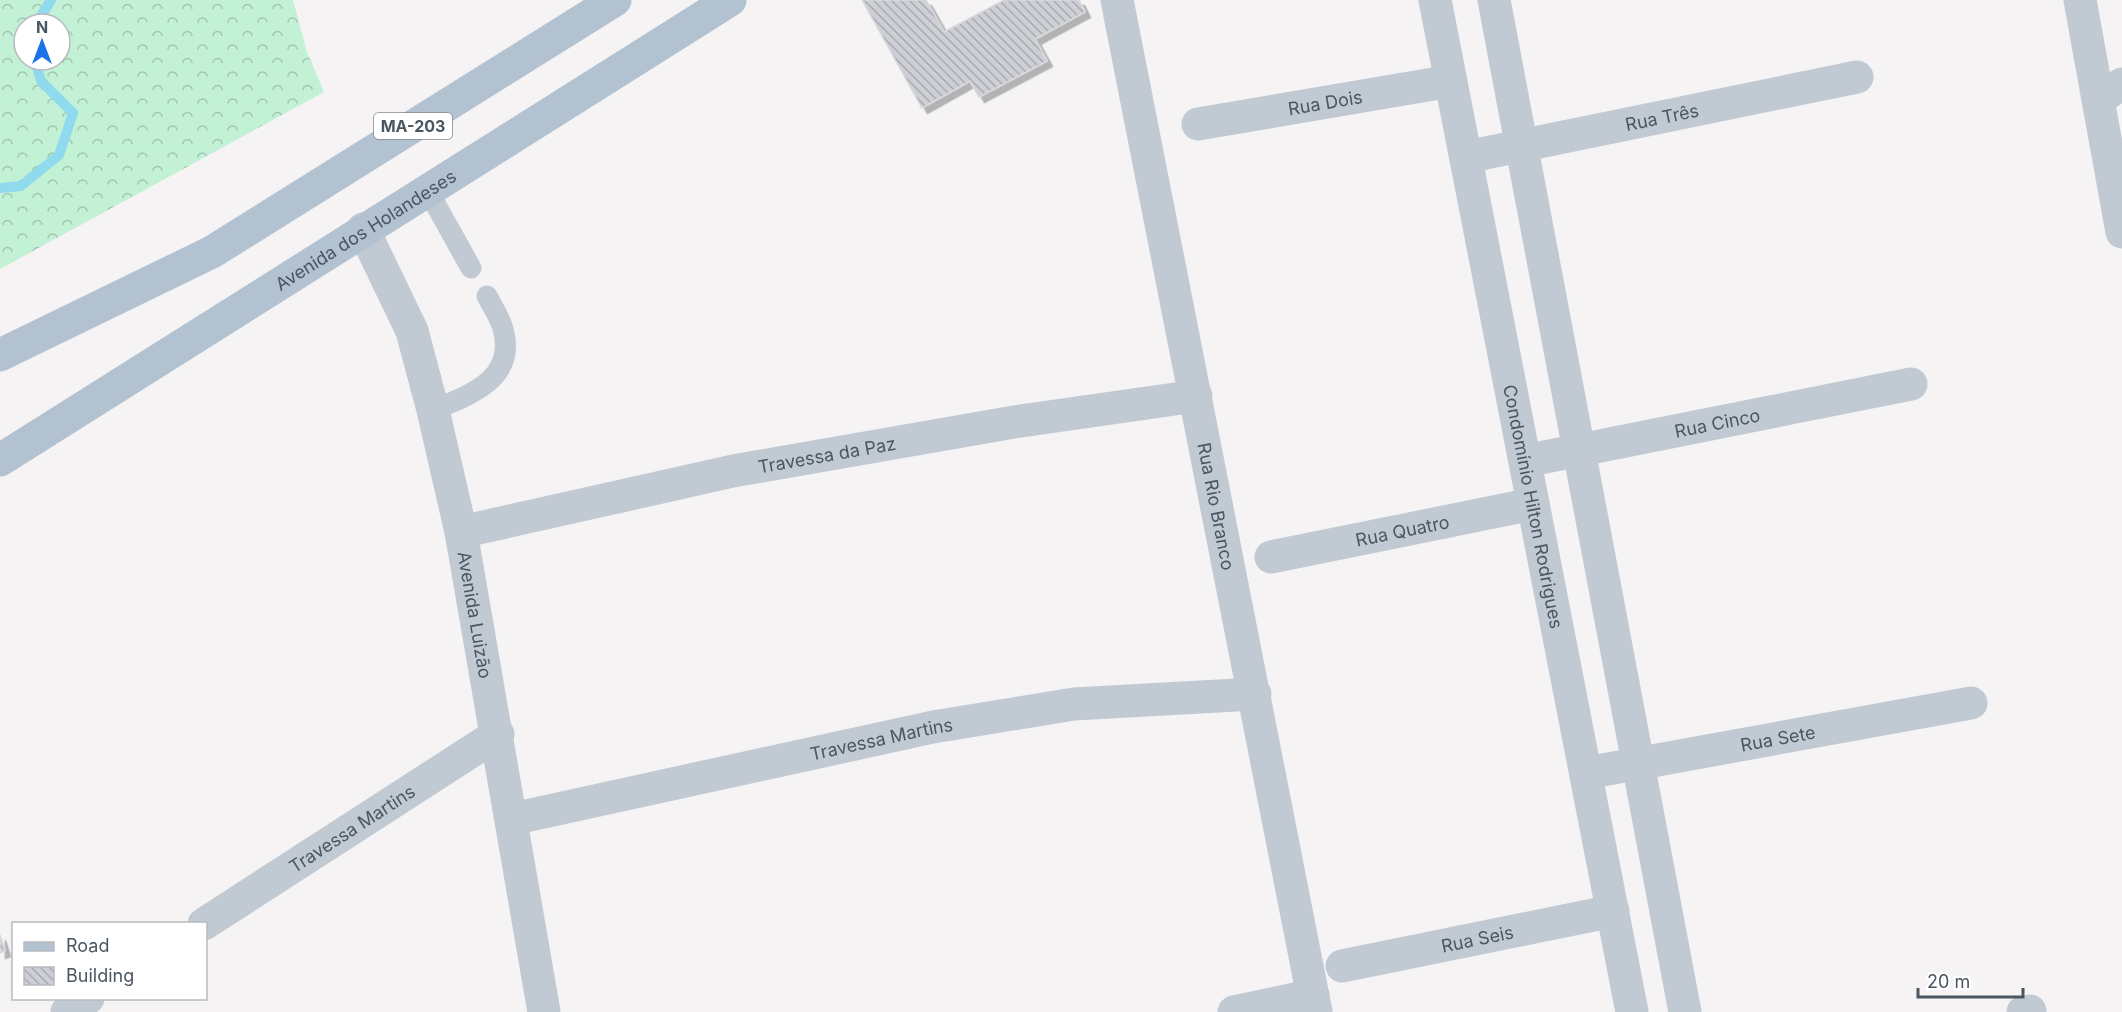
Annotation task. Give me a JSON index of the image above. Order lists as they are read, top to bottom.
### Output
{
  "streets": {
    "main road": ["MA-203", "Avenida dos Holandeses"],
    "street": [
      "Rua Dois",
      "Rua Três",
      "Rua Cinco",
      "Travessa da Paz",
      "Rua Rio Branco",
      "Condomínio Hilton Rodrigues",
      "Rua Quatro",
      "Avenida Luizão",
      "Rua Sete",
      "Travessa Martins",
      "Rua Seis"
    ]
  },
  "crossings": [
    ["Rua Dois", "Condomínio Hilton Rodrigues"],
    ["Rua Três", "Condomínio Hilton Rodrigues"],
    ["Avenida dos Holandeses", "Avenida Luizão"],
    ["Rua Cinco", "Condomínio Hilton Rodrigues"],
    ["Travessa da Paz", "Rua Rio Branco"],
    ["Travessa da Paz", "Avenida Luizão"],
    ["Rua Rio Branco", "Travessa Martins"],
    ["Condomínio Hilton Rodrigues", "Rua Quatro"],
    ["Condomínio Hilton Rodrigues", "Rua Sete"],
    ["Condomínio Hilton Rodrigues", "Rua Seis"],
    ["Avenida Luizão", "Travessa Martins"]
  ],
  "legend": ["Road", "Building"],
  "scale_bar": "20 m",
  "north": "top"
}
